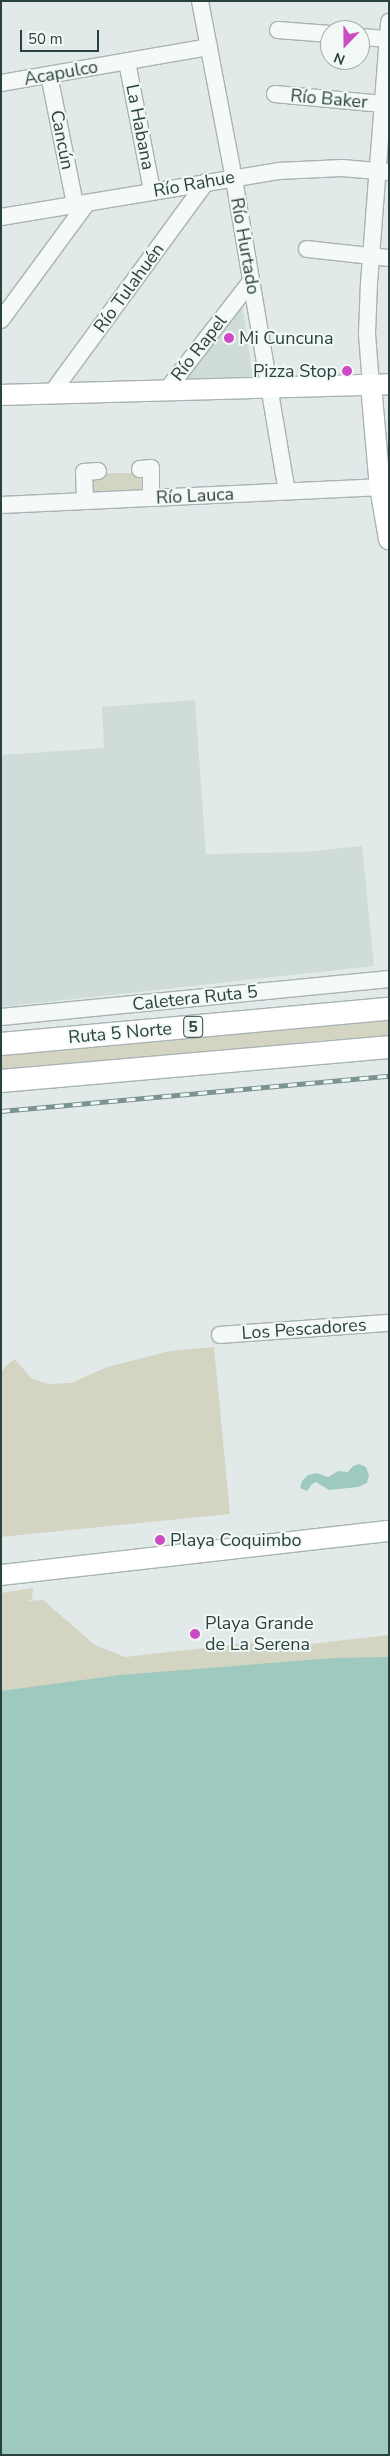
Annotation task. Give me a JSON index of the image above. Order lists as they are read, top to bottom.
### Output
{
  "streets": {
    "highway": ["5", "Ruta 5 Norte"],
    "street": [
      "Acapulco",
      "Río Baker",
      "La Habana",
      "Cancún",
      "Río Rahue",
      "Río Hurtado",
      "Río Tulahuén",
      "Río Rapel",
      "Río Lauca",
      "Caletera Ruta 5",
      "Los Pescadores"
    ]
  },
  "crossings": [
    ["Acapulco", "La Habana"],
    ["Acapulco", "Cancún"],
    ["Acapulco", "Río Hurtado"],
    ["La Habana", "Río Rahue"],
    ["Cancún", "Río Rahue"],
    ["Río Rahue", "Río Hurtado"],
    ["Río Rahue", "Río Tulahuén"],
    ["Río Hurtado", "Río Rapel"],
    ["Río Hurtado", "Río Lauca"]
  ],
  "places": [
    "Mi Cuncuna",
    "Pizza Stop",
    "Playa Coquimbo",
    "Playa Grande de La Serena"
  ],
  "scale_bar": "50 m",
  "north": "bottom"
}
